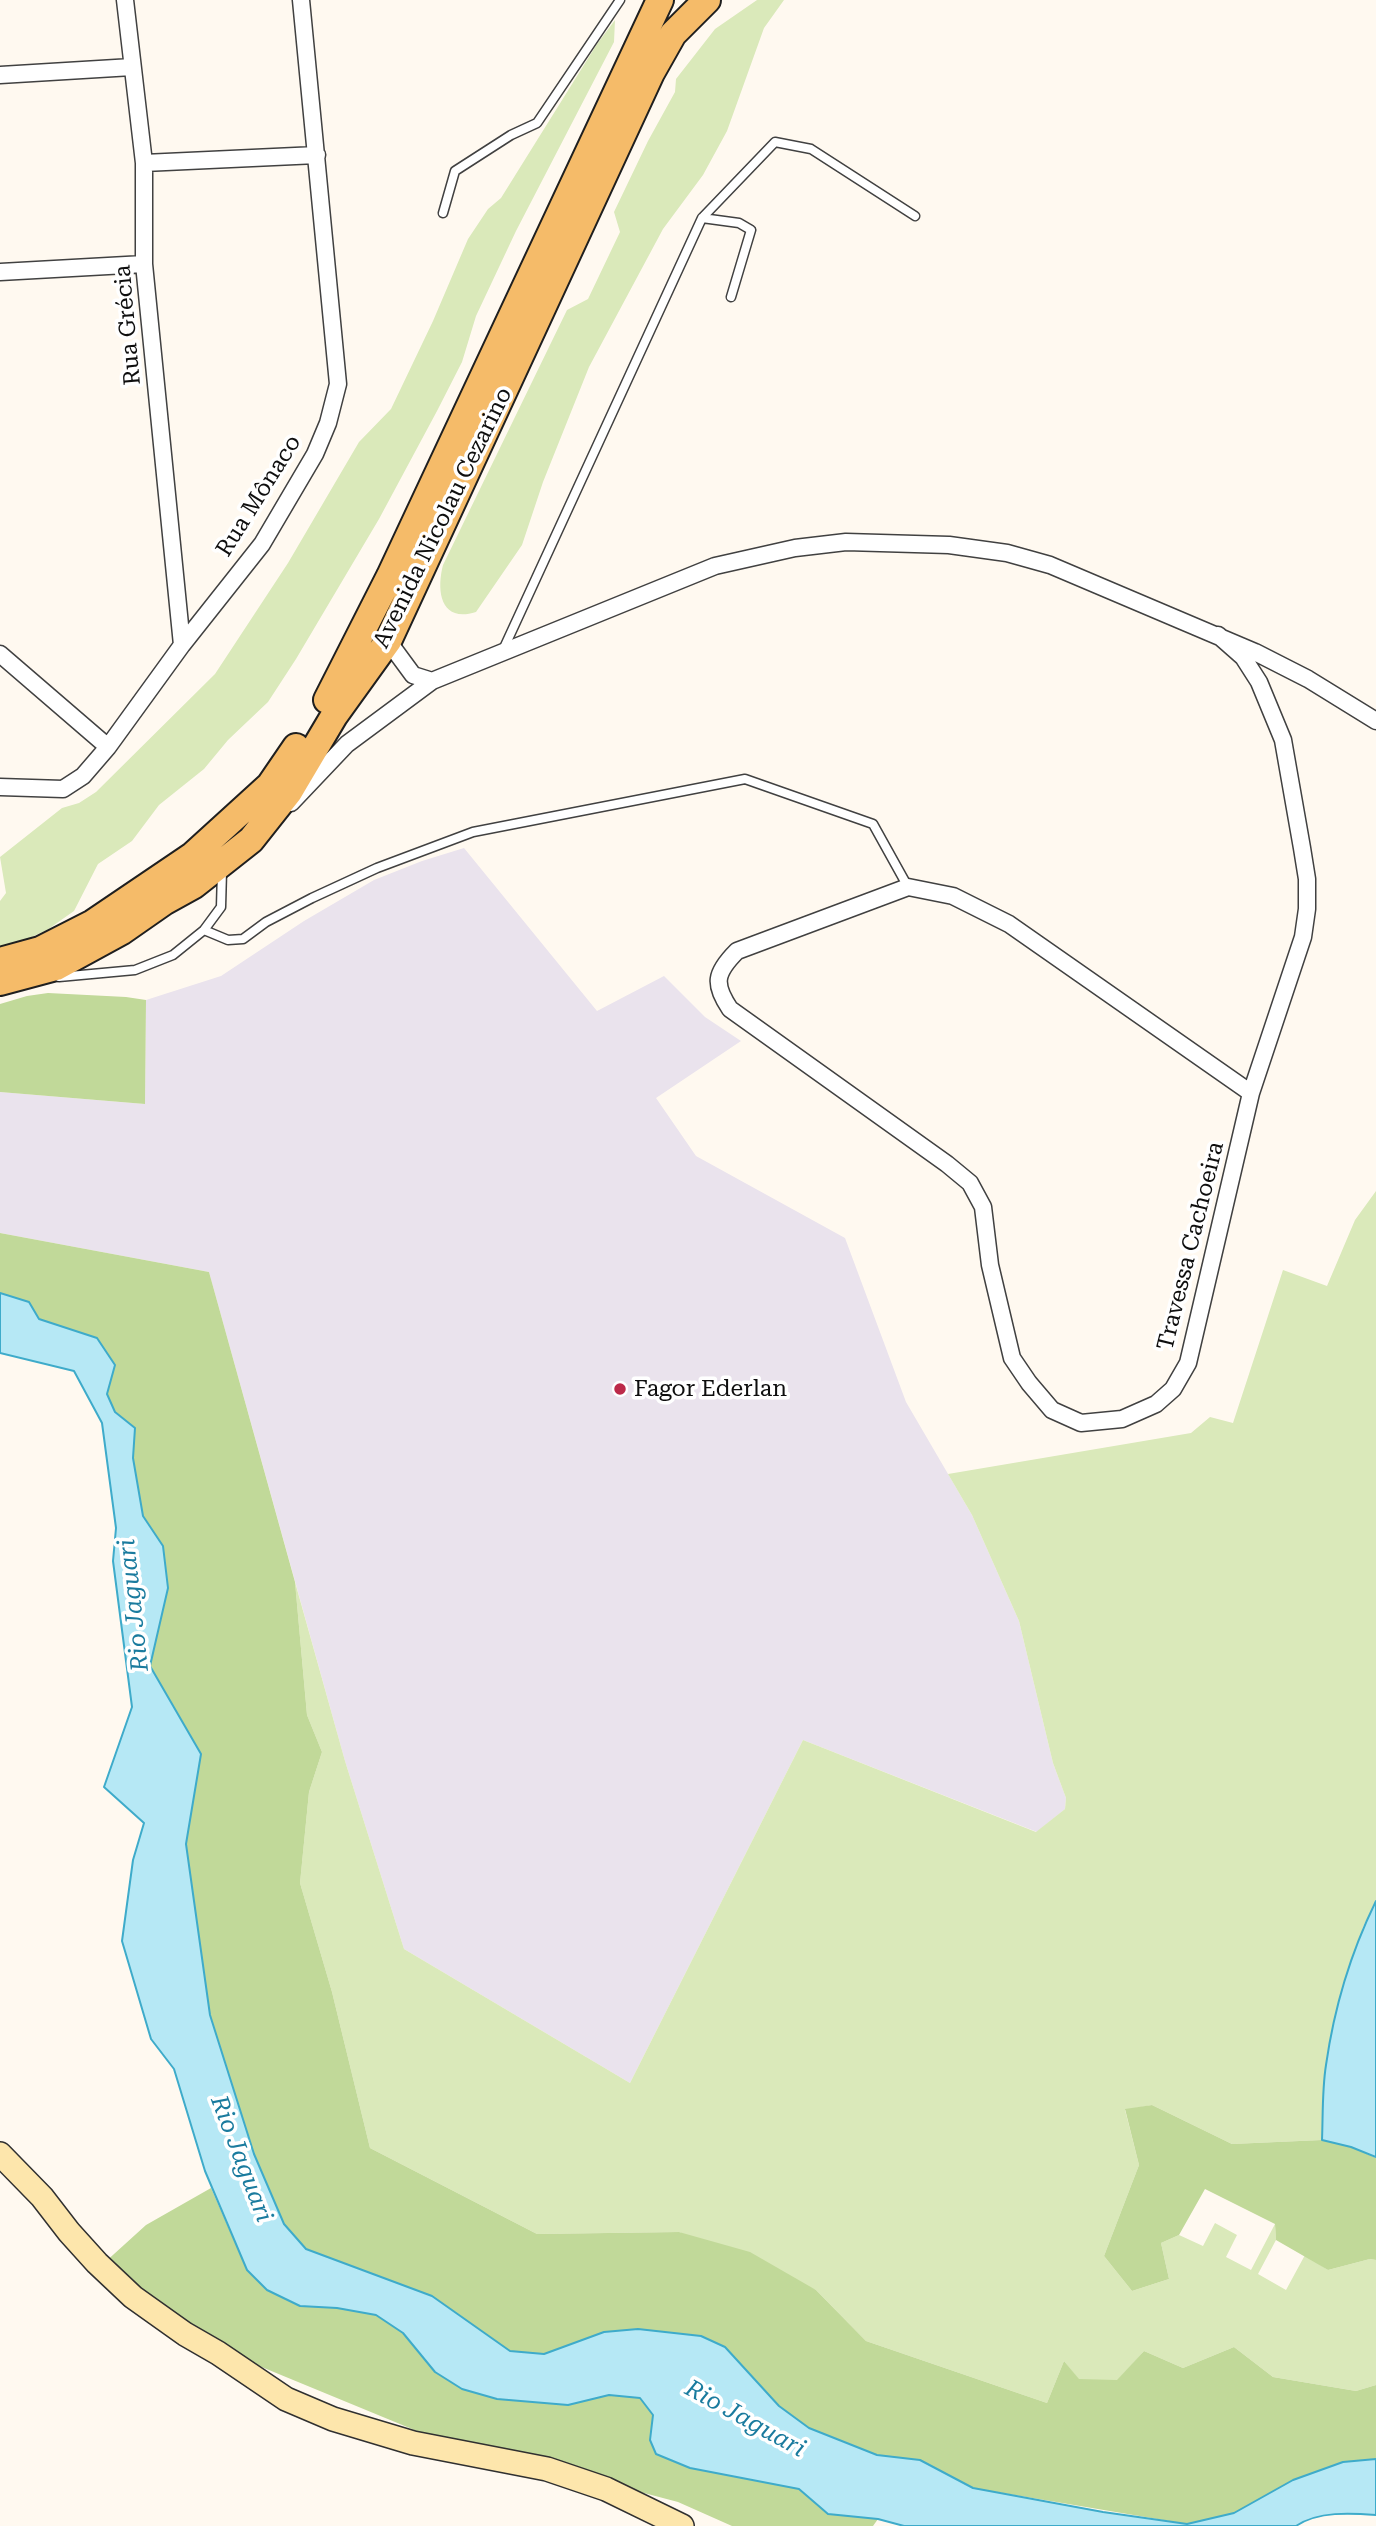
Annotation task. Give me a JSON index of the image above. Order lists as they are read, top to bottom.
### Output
{
  "streets": {
    "main road": ["Avenida Nicolau Cezarino"],
    "street": ["Rua Grécia", "Rua Mônaco", "Travessa Cachoeira"]
  },
  "crossings": [
    ["Rua Grécia", "Rua Mônaco"]
  ],
  "water": ["Rio Jaguari"],
  "places": ["Fagor Ederlan"]
}
